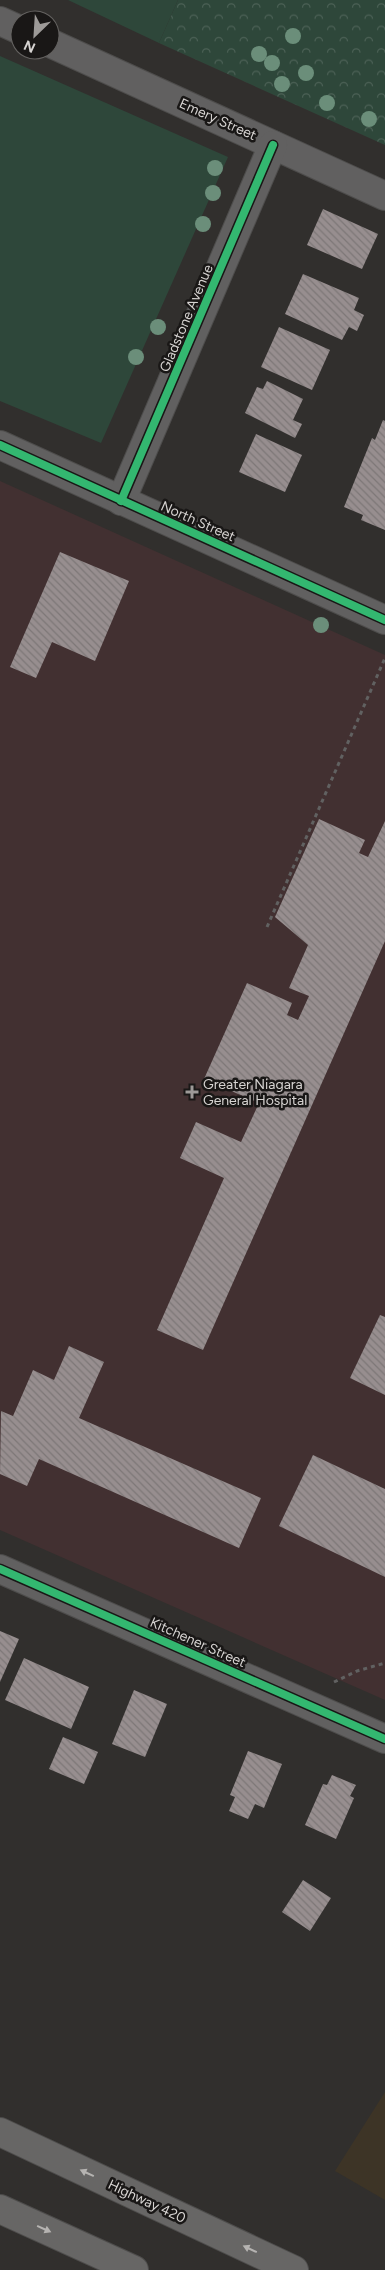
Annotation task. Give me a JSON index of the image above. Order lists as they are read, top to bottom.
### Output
{
  "streets": {
    "highway": ["Highway 420"],
    "street": [
      "Emery Street",
      "Gladstone Avenue",
      "North Street",
      "Kitchener Street"
    ]
  },
  "crossings": [
    ["Emery Street", "Gladstone Avenue"],
    ["Gladstone Avenue", "North Street"]
  ],
  "places": {
    "health": ["Greater Niagara General Hospital"]
  },
  "north": "bottom left"
}
